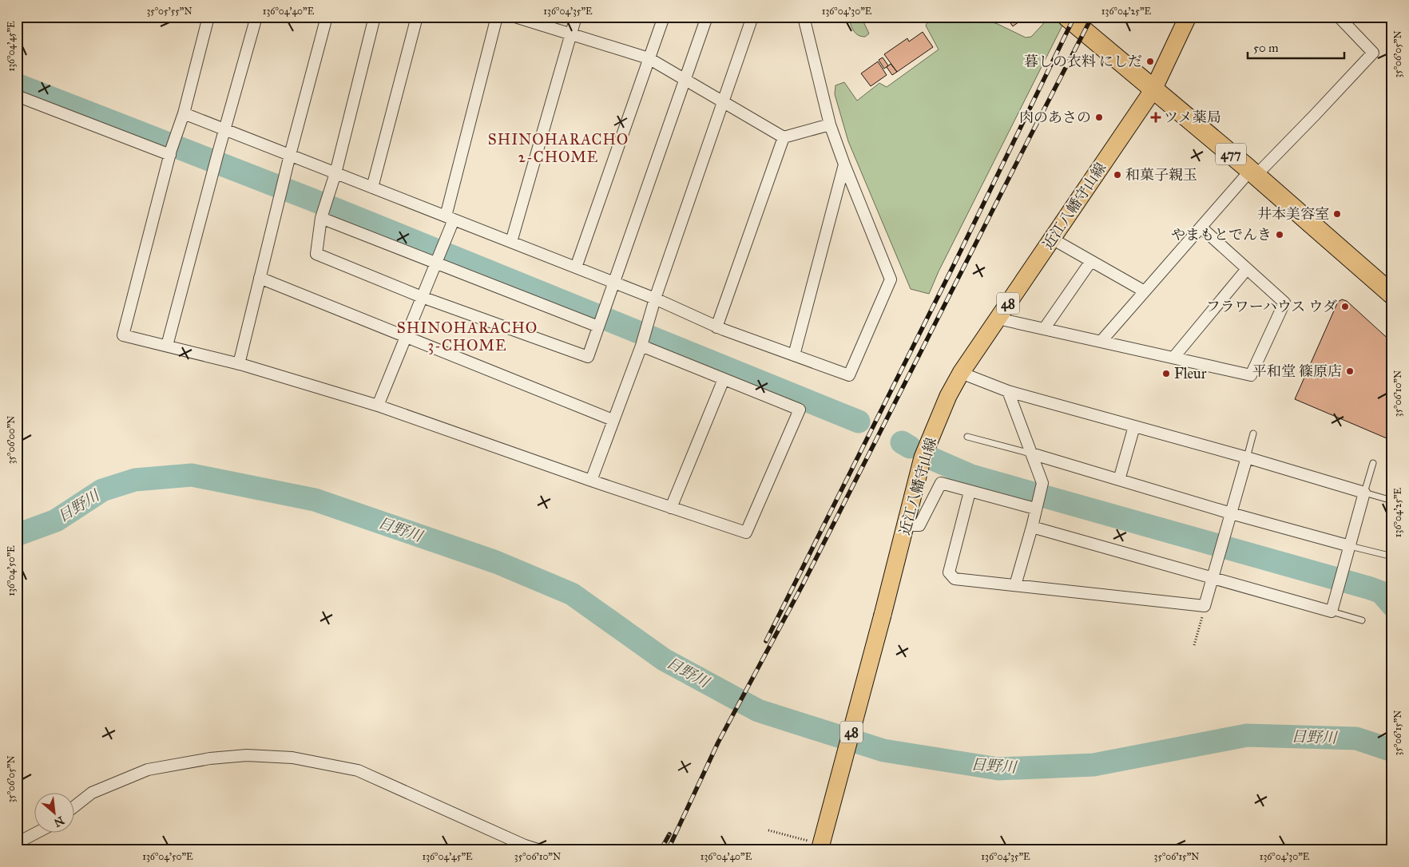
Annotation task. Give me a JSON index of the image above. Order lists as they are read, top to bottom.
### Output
{
  "streets": {
    "highway": ["477"],
    "main road": ["近江八幡守山線", "48"]
  },
  "crossings": [
    ["477", "近江八幡守山線"]
  ],
  "districts": ["SHINOHARACHO 2-CHOME", "SHINOHARACHO 3-CHOME"],
  "water": ["日野川"],
  "places": {
    "other": [
      "暮しの衣料 にしだ",
      "肉のあさの",
      "和菓子親玉",
      "井本美容室",
      "やまもとでんき",
      "フラワーハウス ウダ",
      "平和堂 篠原店",
      "Fleur"
    ],
    "health": ["ツメ薬局"]
  },
  "scale_bar": "50 m",
  "north": "bottom right",
  "coordinates": [
    "35°05'55\"N",
    "136°04'40\"E",
    "136°04'35\"E",
    "136°04'30\"E",
    "136°04'25\"E",
    "136°04'45\"E",
    "35°06'05\"N",
    "35°06'10\"N",
    "35°06'00\"N",
    "136°04'50\"E",
    "35°06'15\"N"
  ]
}
